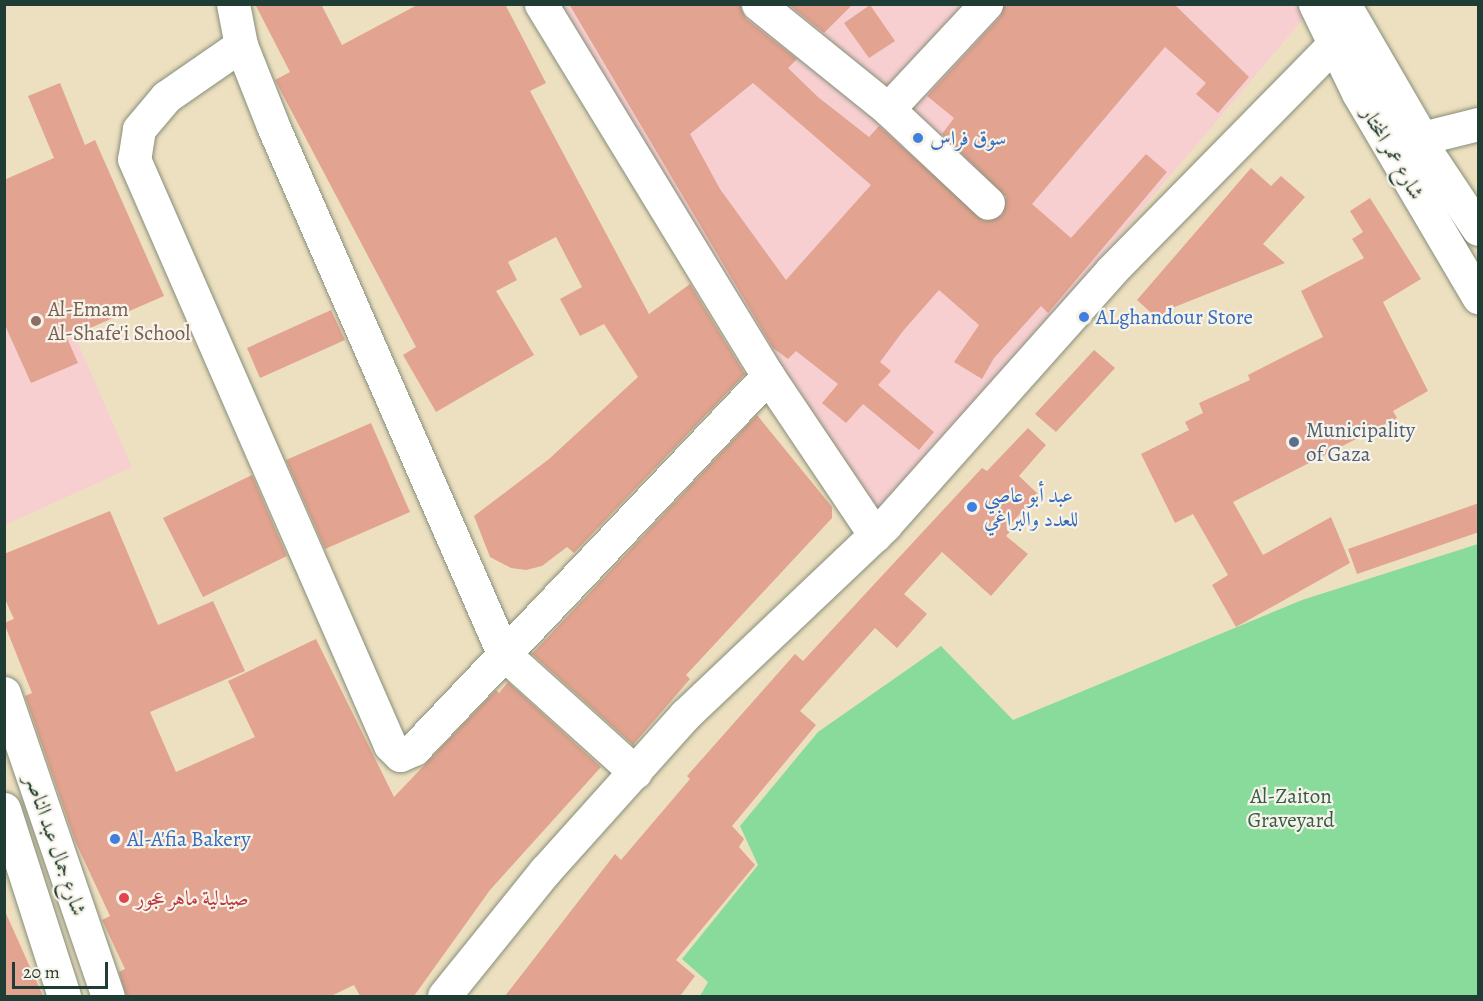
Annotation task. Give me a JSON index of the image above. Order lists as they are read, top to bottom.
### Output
{
  "streets": {
    "street": ["شارع عمر المختار", "شارع جمال عبد الناصر"]
  },
  "parks": ["Al-Zaiton Graveyard"],
  "places": [
    "سوق فراس",
    "ALghandour Store",
    "Al-Emam Al-Shafe'i School",
    "Municipality of Gaza",
    "عبد أبو عاصي للعدد والبراغي",
    "Al-A'fia Bakery",
    "صيدلية ماهر عجور"
  ],
  "scale_bar": "20 m"
}
